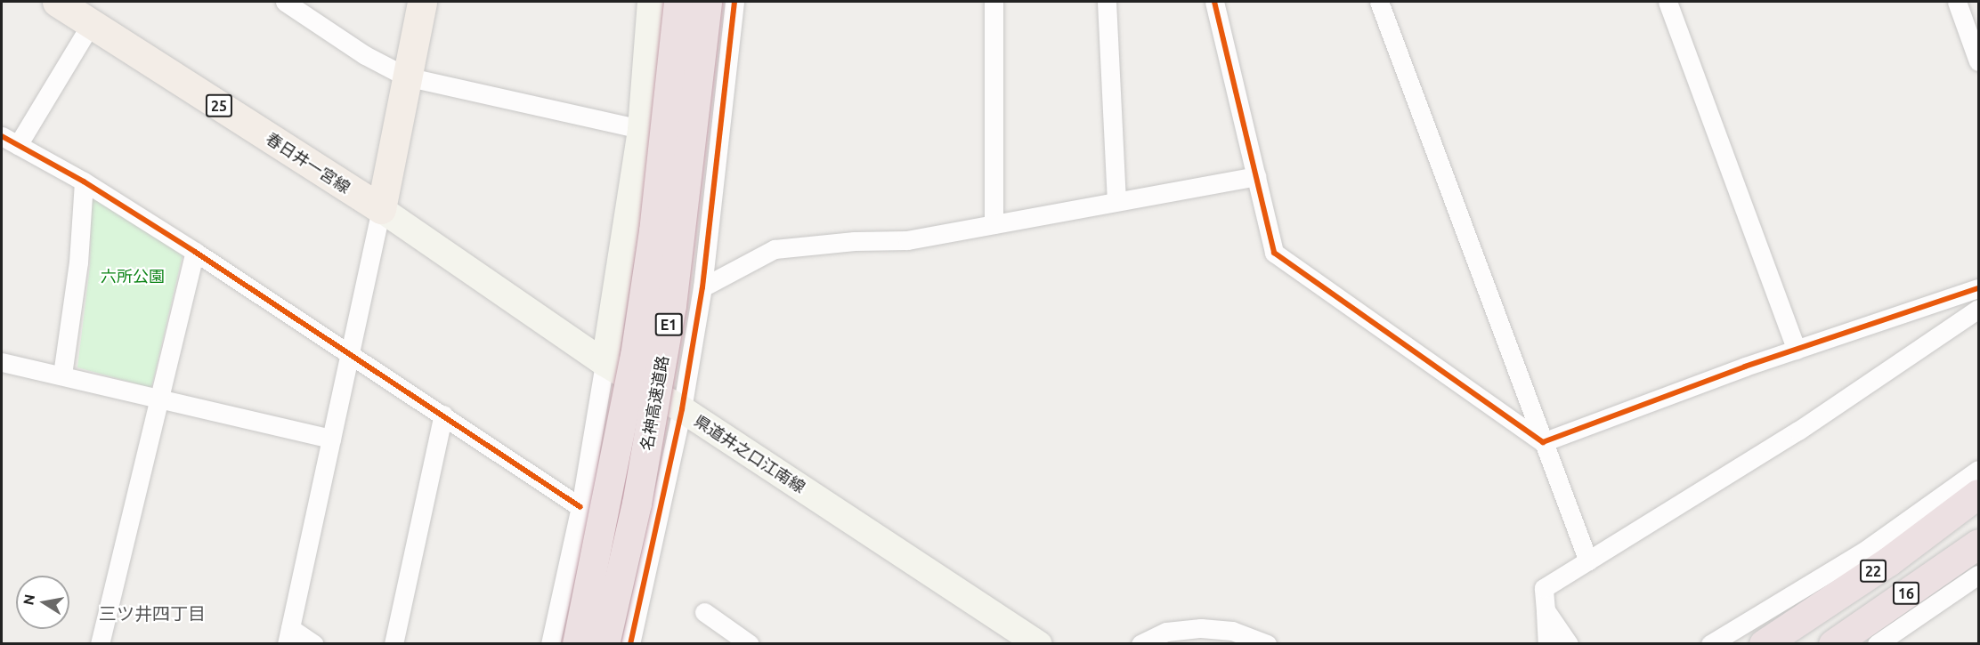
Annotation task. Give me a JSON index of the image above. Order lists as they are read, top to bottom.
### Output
{
  "streets": {
    "highway": [
      "E1",
      "名神高速道路",
      "22",
      "16"
    ],
    "main road": ["25", "春日井一宮線", "県道井之口江南線"]
  },
  "crossings": [
    ["春日井一宮線", "県道井之口江南線"]
  ],
  "districts": ["三ツ井四丁目"],
  "parks": ["六所公園"],
  "north": "left"
}
